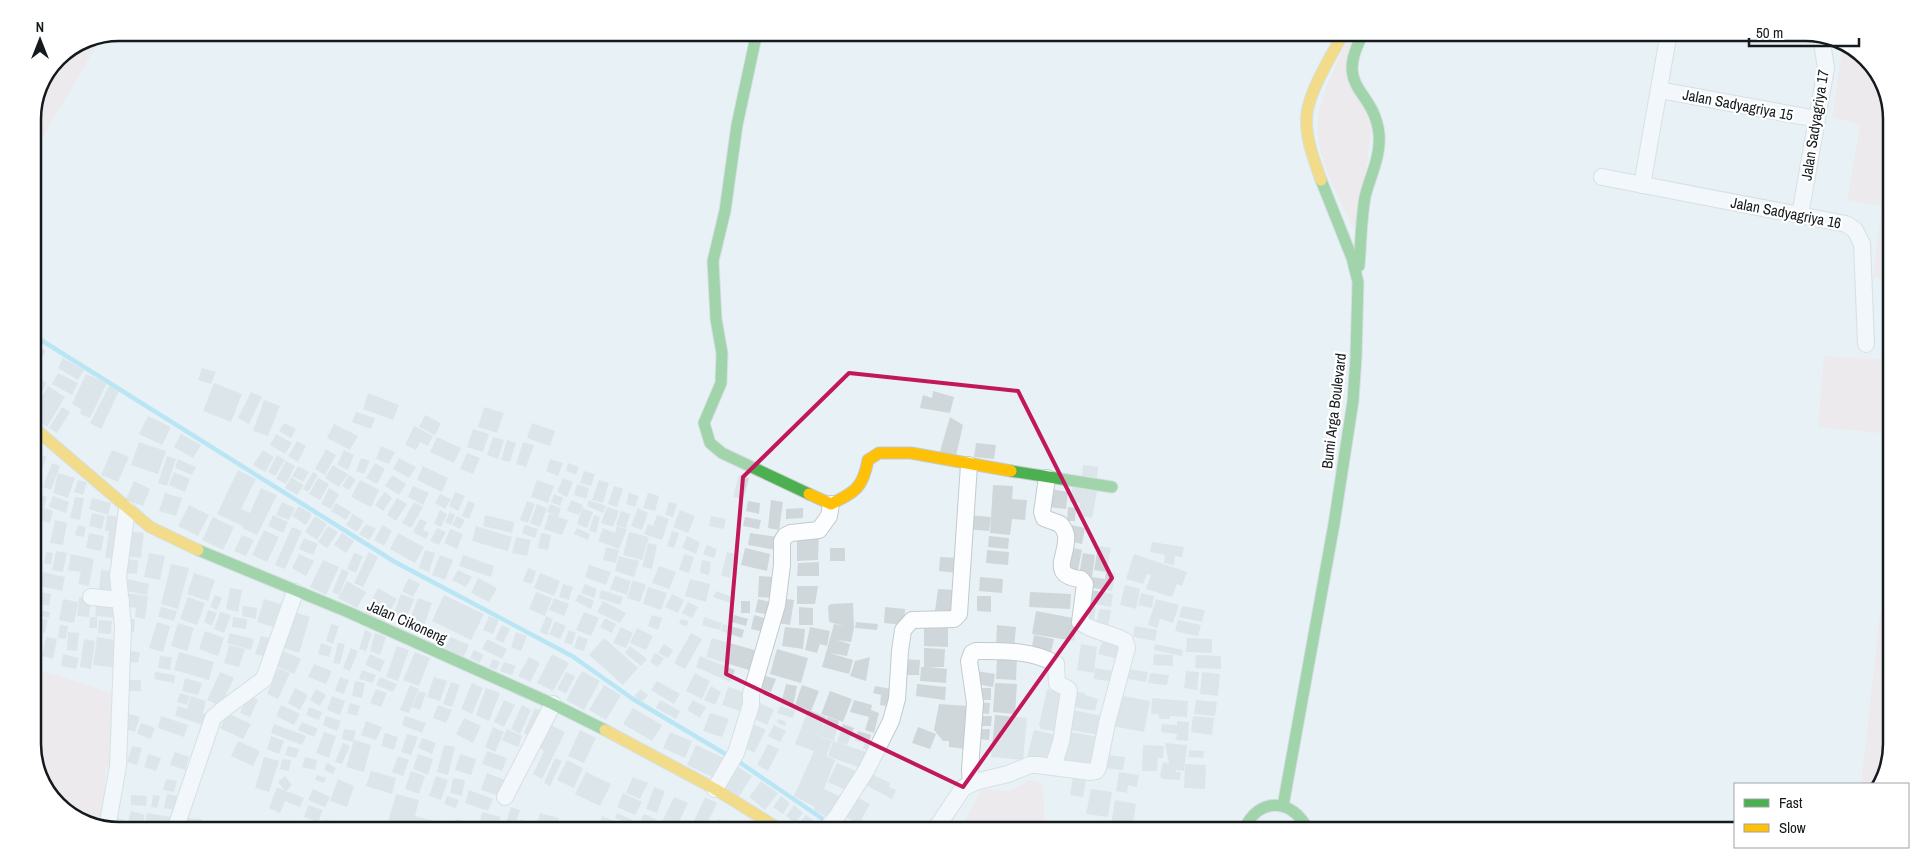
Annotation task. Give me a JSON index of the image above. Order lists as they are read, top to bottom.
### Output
{
  "streets": {
    "street": [
      "Jalan Sadyagriya 15",
      "Jalan Sadyagriya 17",
      "Jalan Sadyagriya 16",
      "Bumi Arga Boulevard",
      "Jalan Cikoneng"
    ]
  },
  "crossings": [
    ["Jalan Sadyagriya 15", "Jalan Sadyagriya 17"],
    ["Jalan Sadyagriya 17", "Jalan Sadyagriya 16"]
  ],
  "legend": ["Fast", "Slow"],
  "scale_bar": "50 m",
  "north": "top"
}
